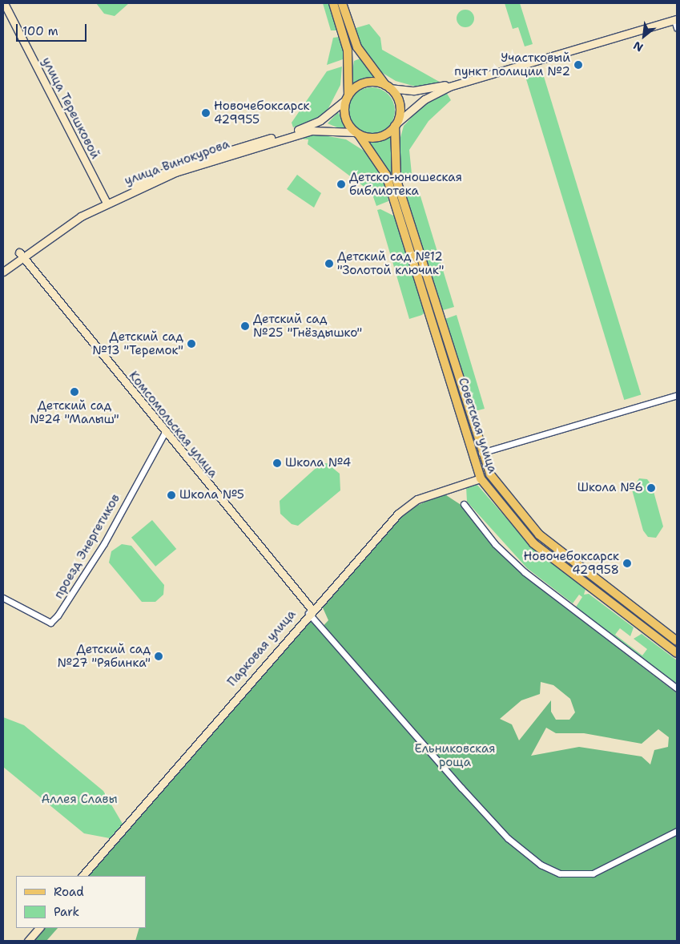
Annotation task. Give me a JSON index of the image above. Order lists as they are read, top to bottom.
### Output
{
  "streets": {
    "main road": ["Советская улица", "Парковая улица"],
    "street": [
      "улица Терешковой",
      "улица Винокурова",
      "Комсомольская улица",
      "проезд Энергетиков"
    ]
  },
  "crossings": [
    ["улица Терешковой", "улица Винокурова"],
    ["улица Винокурова", "Комсомольская улица"],
    ["улица Винокурова", "Советская улица"],
    ["Комсомольская улица", "проезд Энергетиков"],
    ["Комсомольская улица", "Парковая улица"],
    ["Советская улица", "Парковая улица"]
  ],
  "parks": ["Ельниковская роща", "Аллея Славы"],
  "places": [
    "Участковый пункт полиции №2",
    "Новочебоксарск 429955",
    "Детско-юношеская библиотека",
    "Детский сад №12 \"Золотой ключик\"",
    "Детский сад №25 \"Гнёздышко\"",
    "Детский сад №13 \"Теремок\"",
    "Детский сад №24 \"Малыш\"",
    "Школа №4",
    "Школа №6",
    "Школа №5",
    "Новочебоксарск 429958",
    "Детский сад №27 \"Рябинка\""
  ],
  "legend": ["Road", "Park"],
  "scale_bar": "100 m",
  "north": "bottom left"
}
